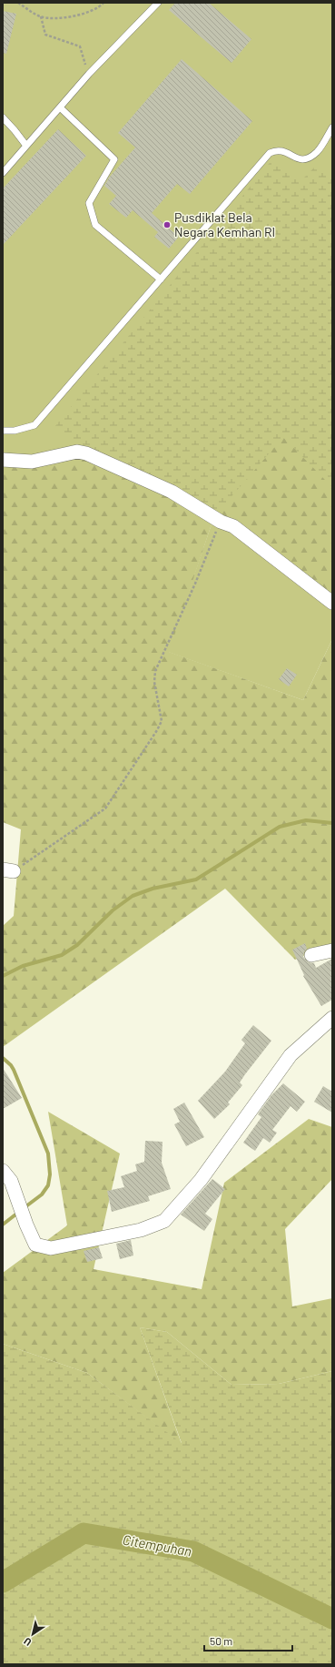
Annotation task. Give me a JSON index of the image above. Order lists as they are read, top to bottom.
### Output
{
  "water": ["Citempuhan"],
  "places": ["Pusdiklat Bela Negara Kemhan RI"],
  "scale_bar": "50 m",
  "north": "bottom left"
}
